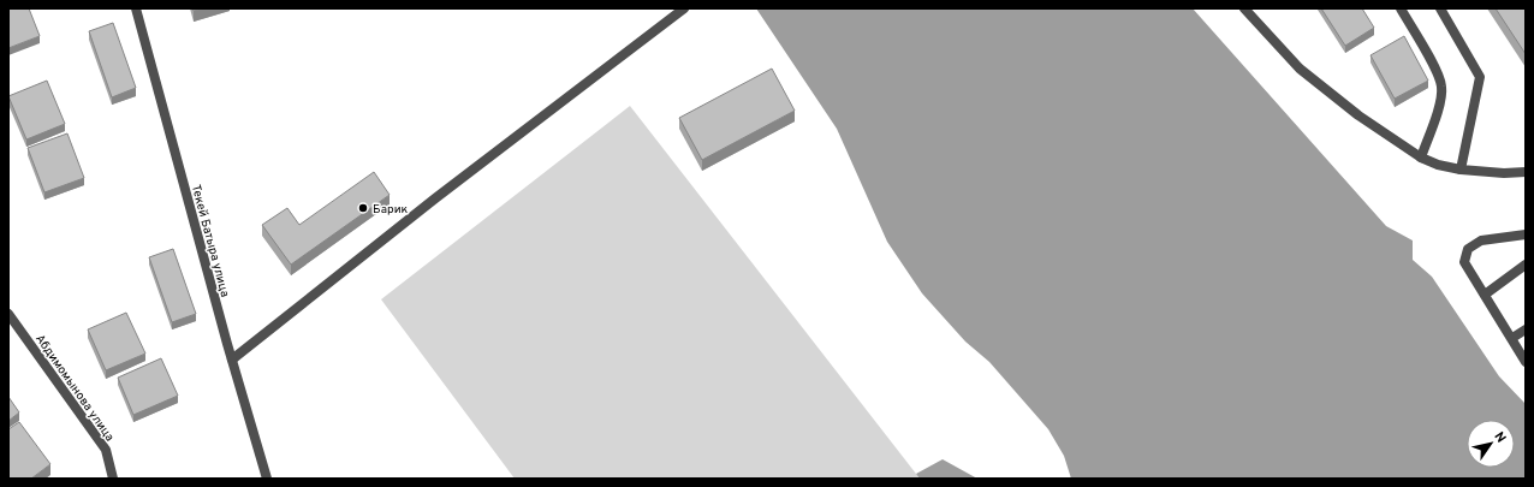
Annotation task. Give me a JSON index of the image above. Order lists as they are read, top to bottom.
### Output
{
  "streets": {
    "street": ["Текей Батыра улица", "Абдимомынова улица"]
  },
  "places": ["Барик"],
  "north": "top right"
}
